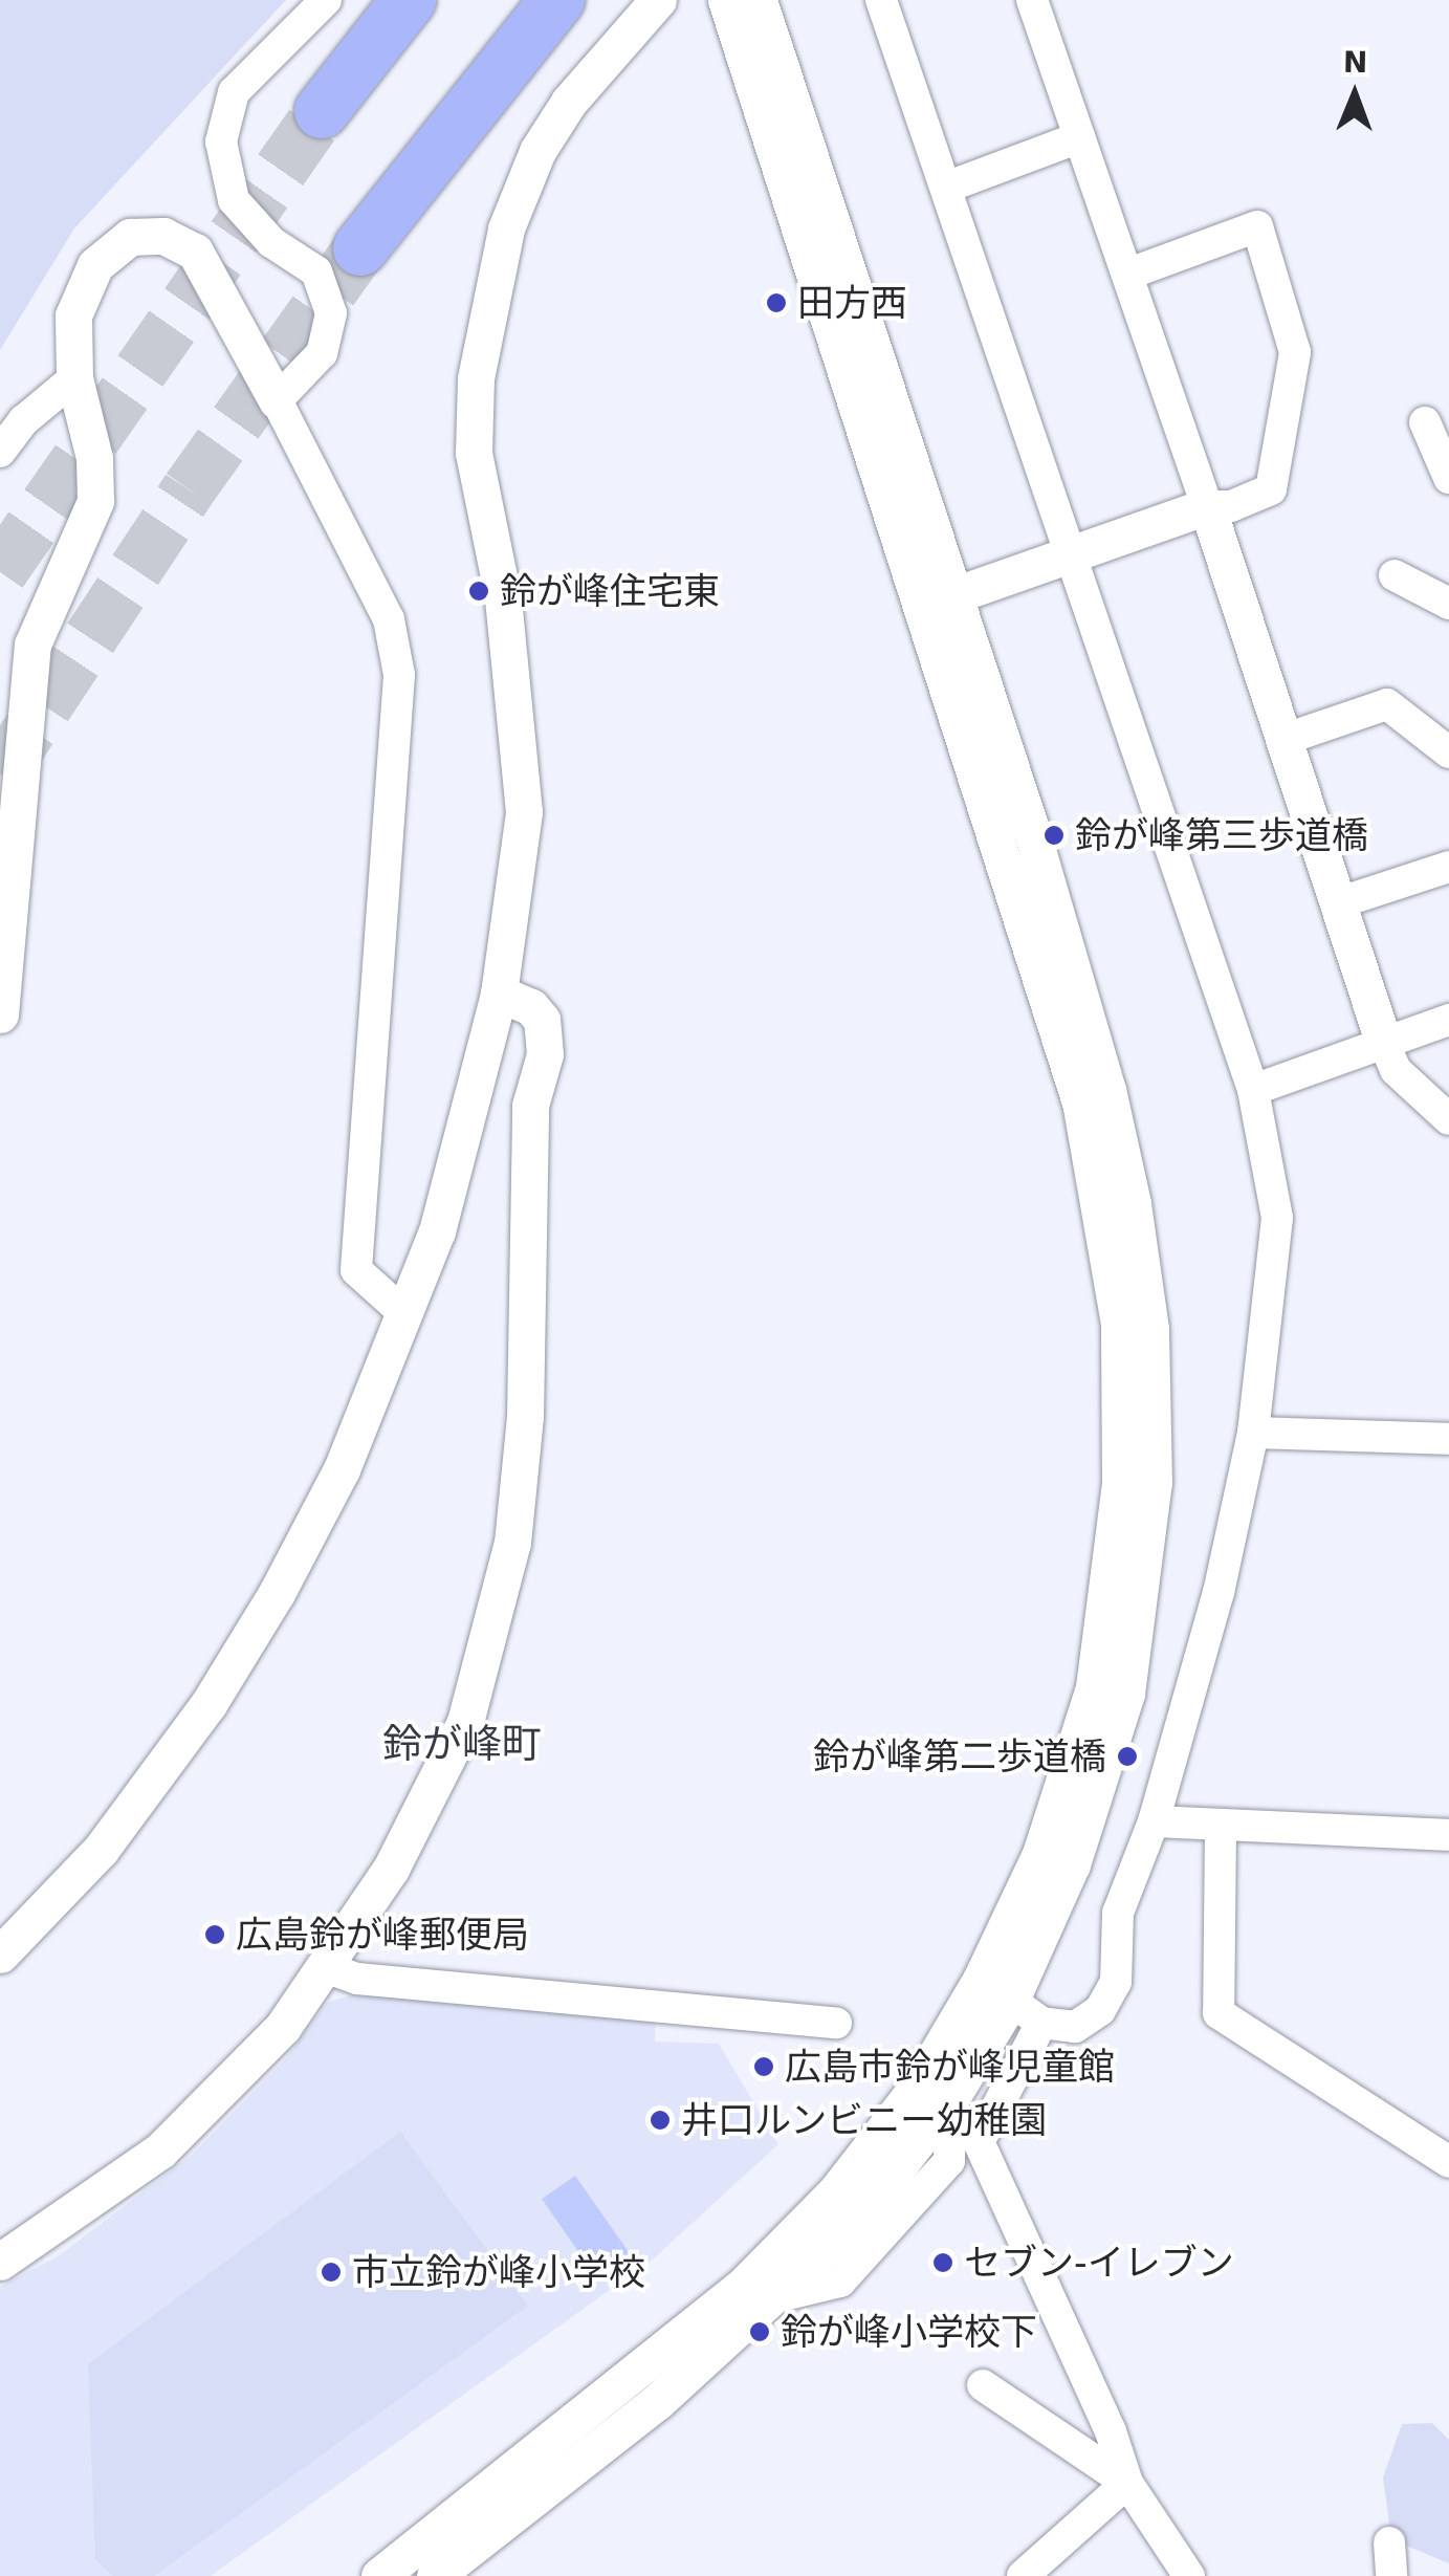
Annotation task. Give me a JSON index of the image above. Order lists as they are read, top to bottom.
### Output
{
  "districts": ["鈴が峰町"],
  "places": [
    "田方西",
    "鈴が峰住宅東",
    "鈴が峰第三歩道橋",
    "鈴が峰第二歩道橋",
    "広島鈴が峰郵便局",
    "広島市鈴が峰児童館",
    "井口ルンビニー幼稚園",
    "セブン-イレブン",
    "市立鈴が峰小学校",
    "鈴が峰小学校下"
  ],
  "north": "top"
}
